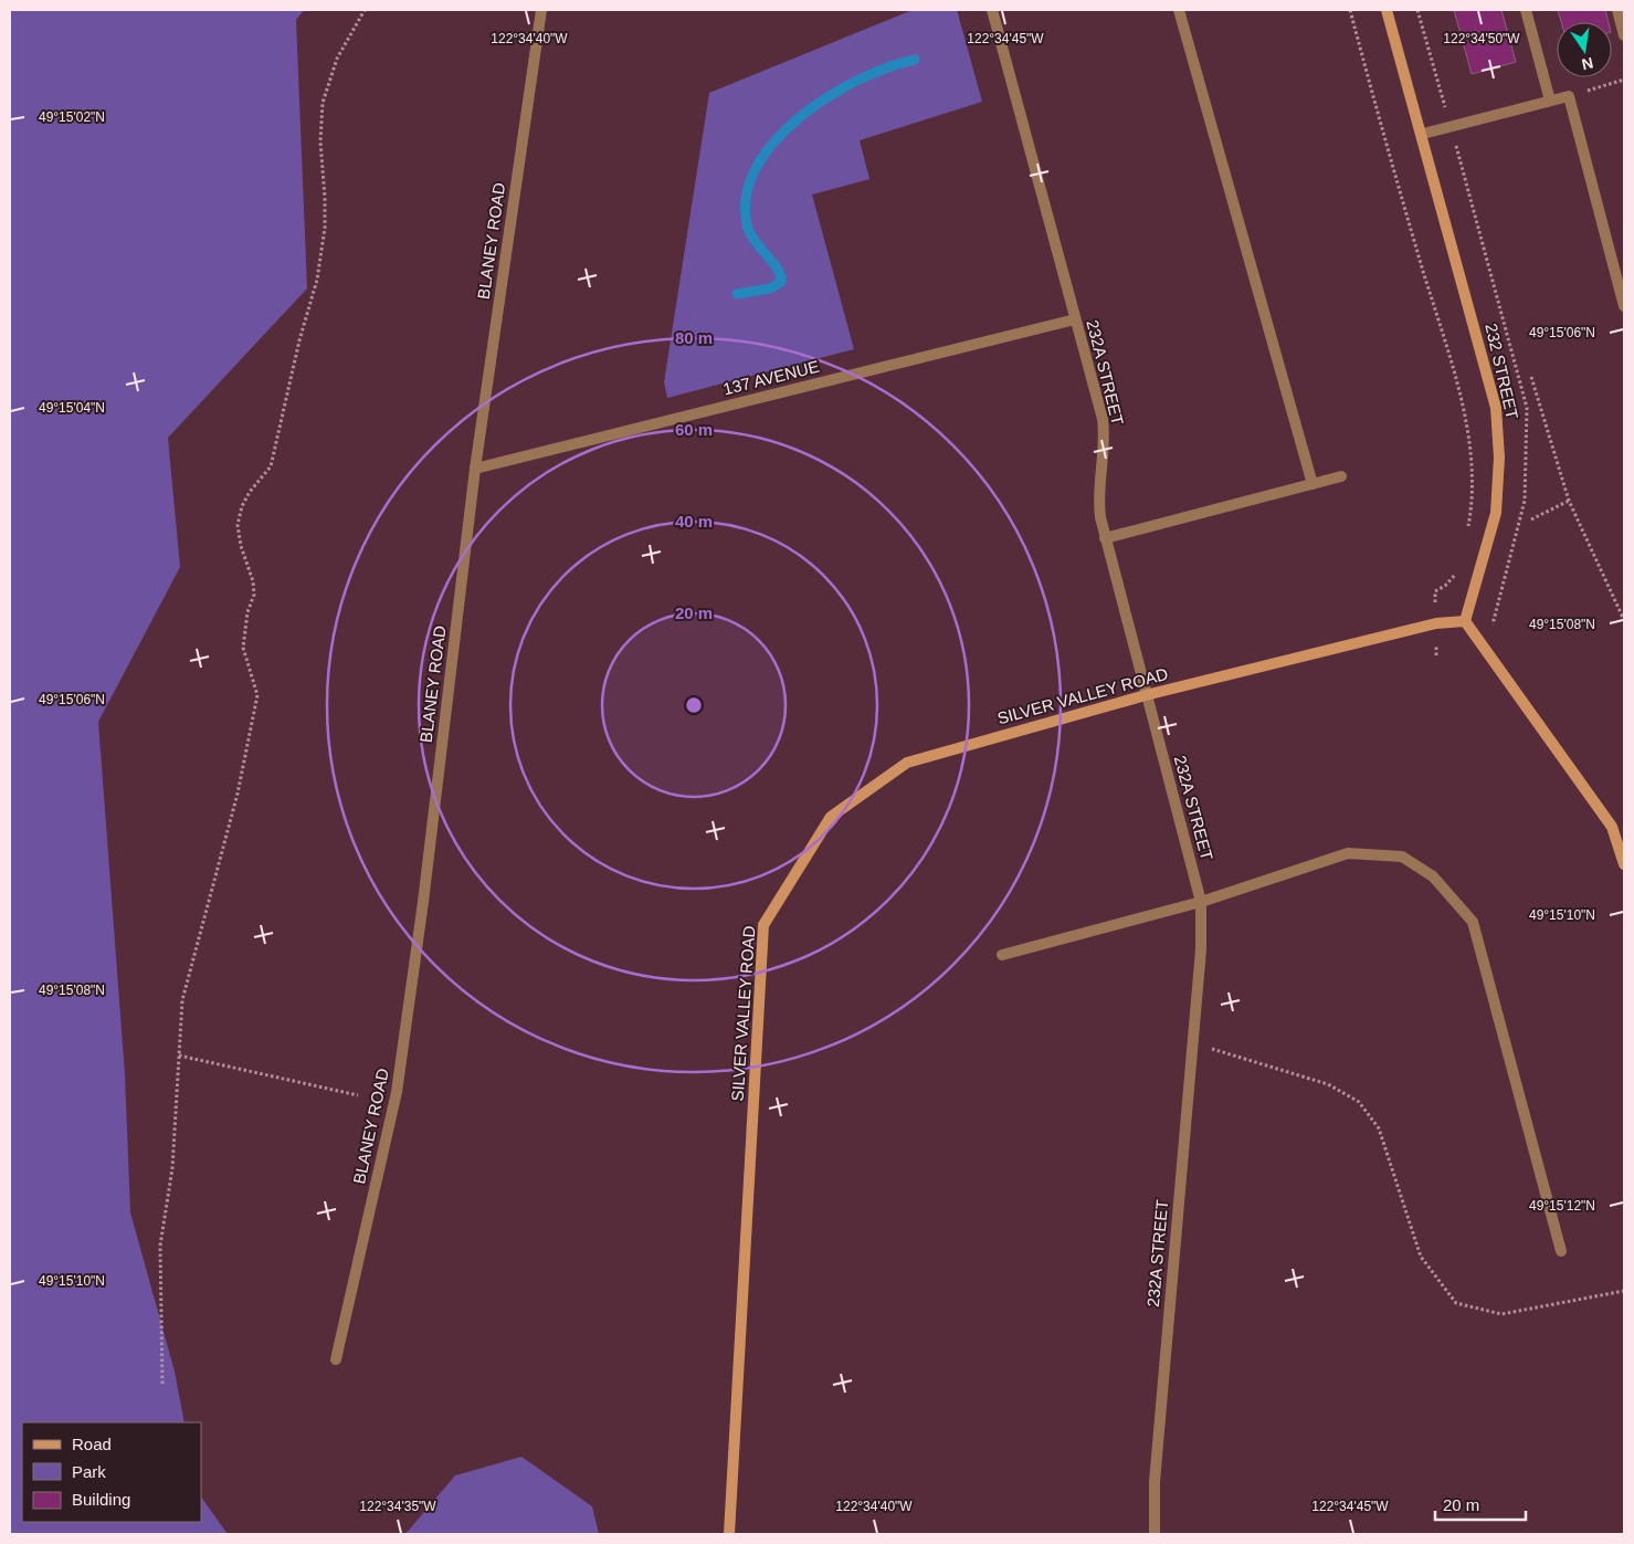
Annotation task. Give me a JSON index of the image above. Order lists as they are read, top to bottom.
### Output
{
  "streets": {
    "street": [
      "BLANEY ROAD",
      "232 STREET",
      "232A STREET",
      "137 AVENUE",
      "SILVER VALLEY ROAD"
    ]
  },
  "crossings": [
    ["BLANEY ROAD", "137 AVENUE"],
    ["232 STREET", "SILVER VALLEY ROAD"],
    ["232A STREET", "137 AVENUE"],
    ["232A STREET", "SILVER VALLEY ROAD"]
  ],
  "legend": ["Road", "Park", "Building"],
  "scale_bar": "20 m",
  "north": "bottom",
  "coordinates": [
    "122°34'40\"W",
    "122°34'45\"W",
    "122°34'50\"W",
    "49°15'02\"N",
    "49°15'06\"N",
    "49°15'04\"N",
    "49°15'08\"N",
    "49°15'10\"N",
    "49°15'12\"N",
    "122°34'35\"W"
  ],
  "rings": [
    "80 m",
    "60 m",
    "40 m",
    "20 m"
  ]
}
